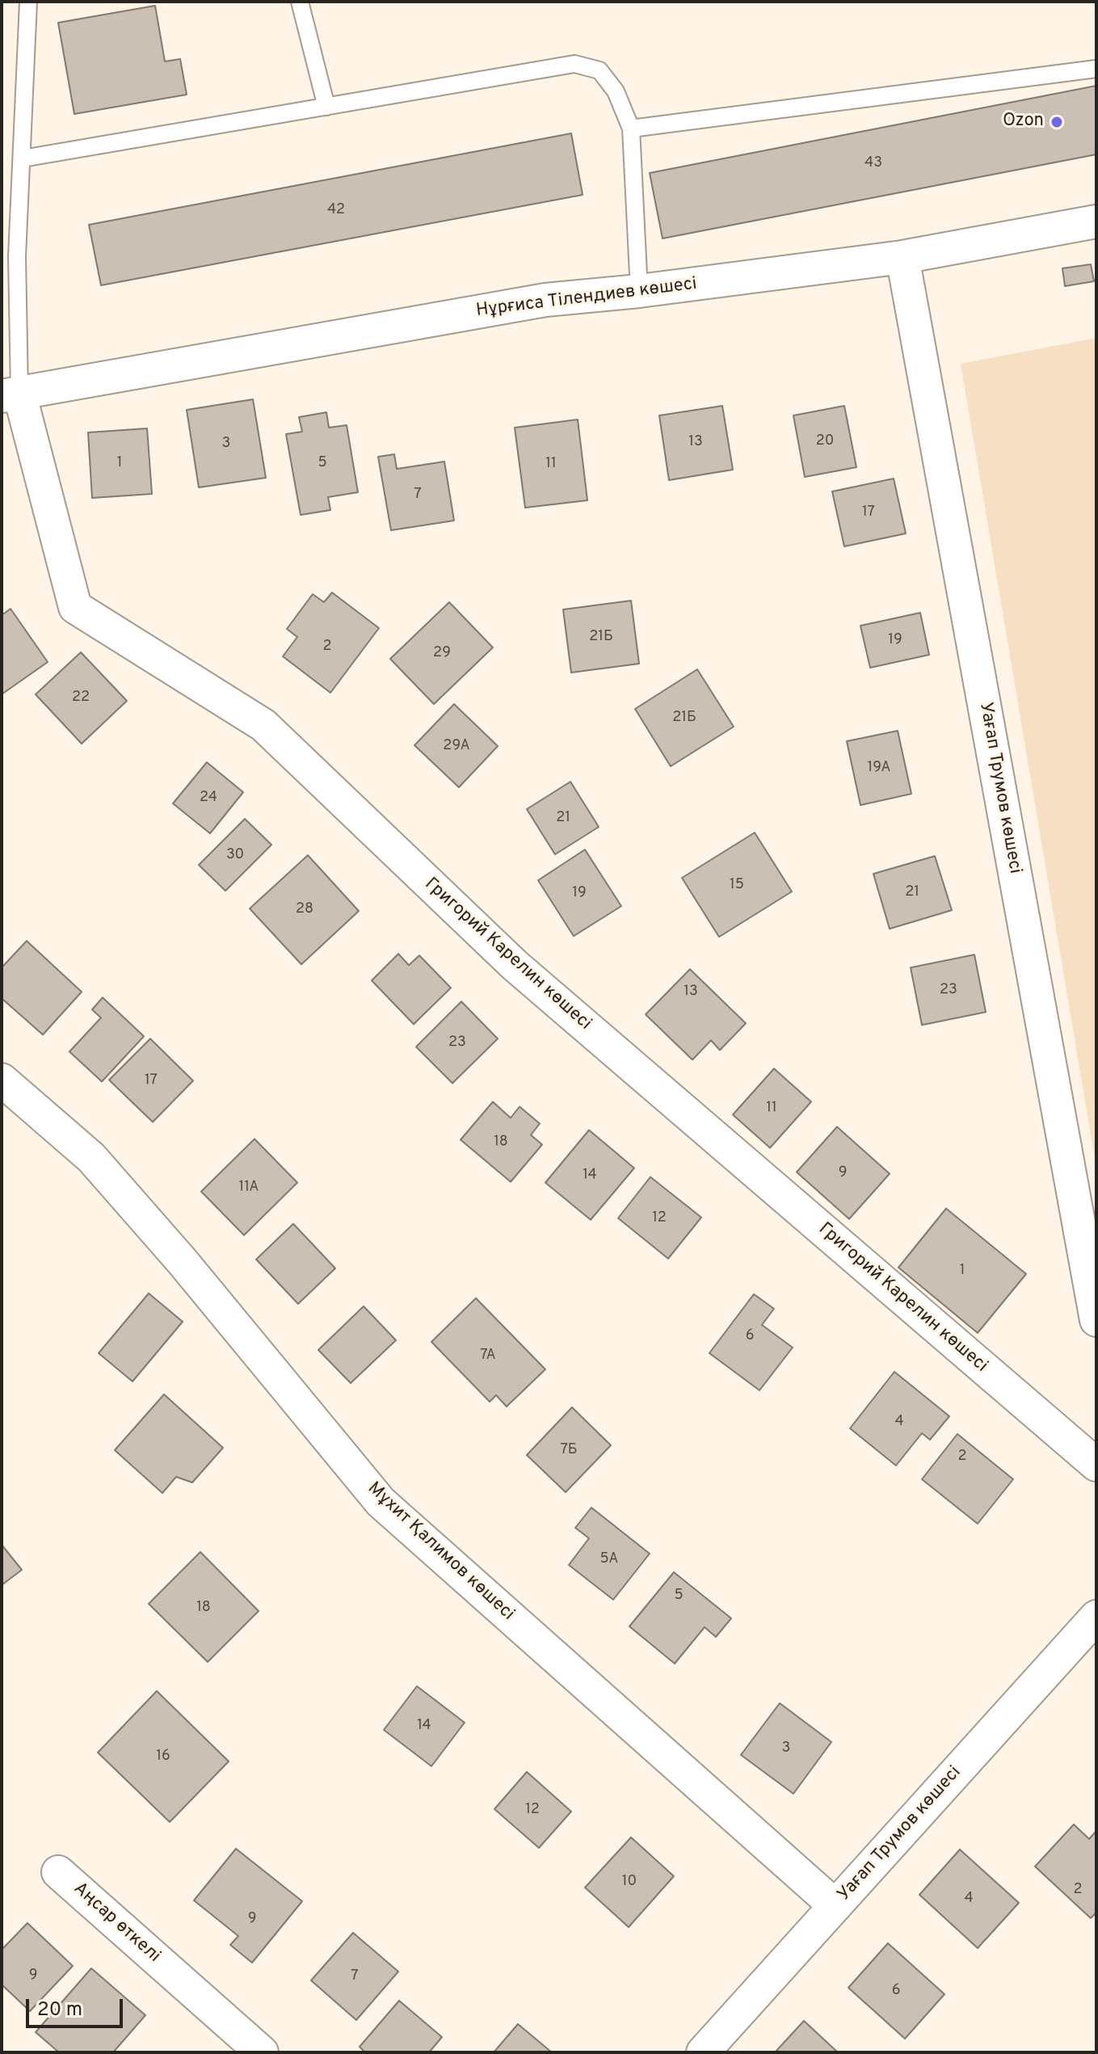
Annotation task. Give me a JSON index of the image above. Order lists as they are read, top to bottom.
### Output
{
  "streets": {
    "street": [
      "Нұрғиса Тілендиев көшесі",
      "Уағап Трумов көшесі",
      "Григорий Карелин көшесі",
      "Мұхит Қалимов көшесі",
      "Аңсар өткелі"
    ]
  },
  "crossings": [
    ["Нұрғиса Тілендиев көшесі", "Уағап Трумов көшесі"],
    ["Нұрғиса Тілендиев көшесі", "Григорий Карелин көшесі"],
    ["Уағап Трумов көшесі", "Мұхит Қалимов көшесі"]
  ],
  "places": ["Ozon"],
  "house_numbers": [
    "43",
    "42",
    "20",
    "13",
    "3",
    "1",
    "5",
    "11",
    "7",
    "17",
    "21Б",
    "19",
    "2",
    "29",
    "22",
    "21Б",
    "29А",
    "19А",
    "24",
    "21",
    "30",
    "15",
    "21",
    "19",
    "28",
    "23",
    "13",
    "23",
    "17",
    "11",
    "18",
    "9",
    "14",
    "11А",
    "12",
    "1",
    "6",
    "7А",
    "4",
    "7Б",
    "2",
    "5А",
    "5",
    "18",
    "14",
    "3",
    "16",
    "12",
    "10",
    "2",
    "4",
    "9",
    "9",
    "7",
    "6"
  ],
  "scale_bar": "20 m"
}
